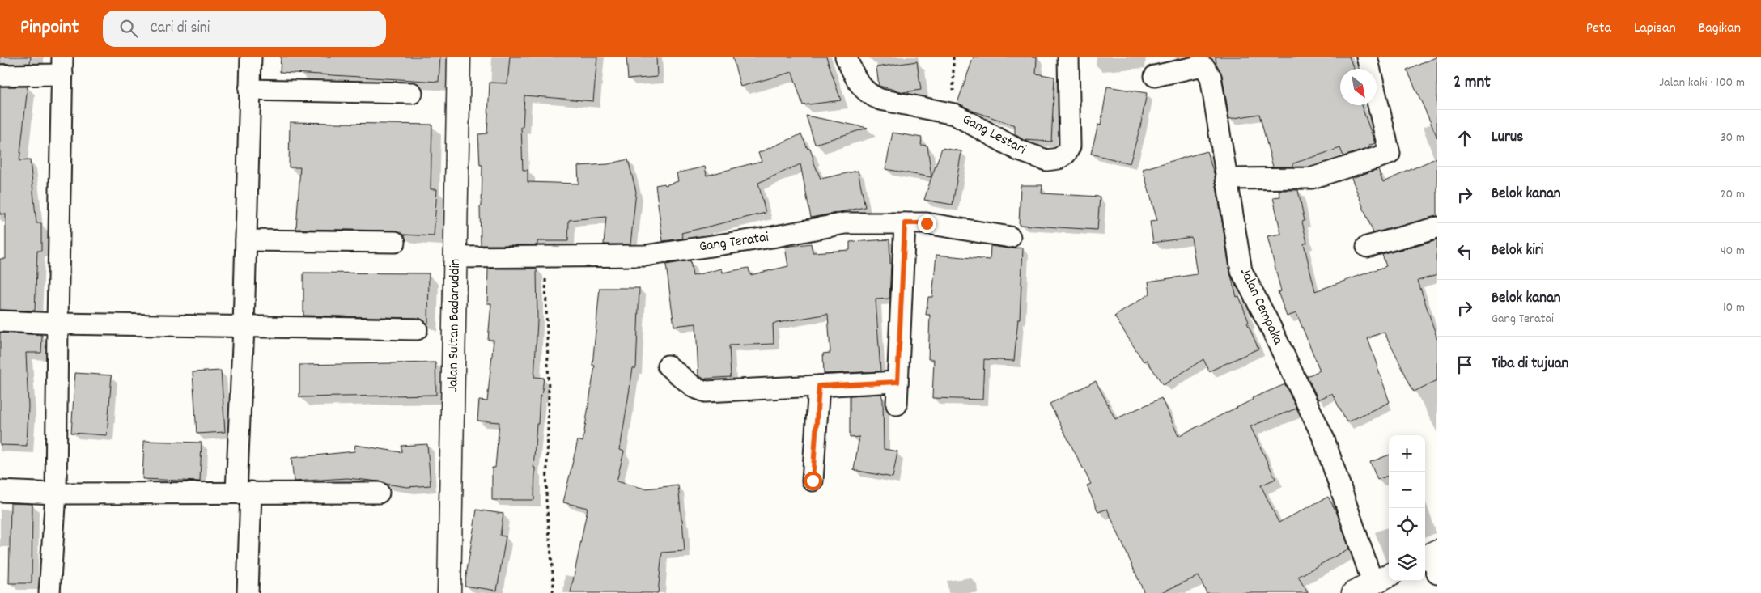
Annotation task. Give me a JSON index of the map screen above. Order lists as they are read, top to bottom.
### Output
{
  "streets": {
    "main road": ["Jalan Sultan Badaruddin"],
    "street": ["Gang Lestari", "Gang Teratai", "Jalan Cempaka"]
  },
  "crossings": [
    ["Gang Teratai", "Jalan Sultan Badaruddin"]
  ],
  "north": "bottom right",
  "page": {
    "header": "Pinpoint",
    "search": "Cari di sini",
    "nav": ["Peta", "Lapisan", "Bagikan"],
    "heading": ["2 mnt", "Jalan kaki · 100 m"],
    "list": [
      ["Lurus", "30 m"],
      ["Belok kanan", "20 m"],
      ["Belok kiri", "40 m"],
      ["Belok kanan", "Gang Teratai", "10 m"],
      "Tiba di tujuan"
    ],
    "map_buttons": ["+", "−"]
  }
}
